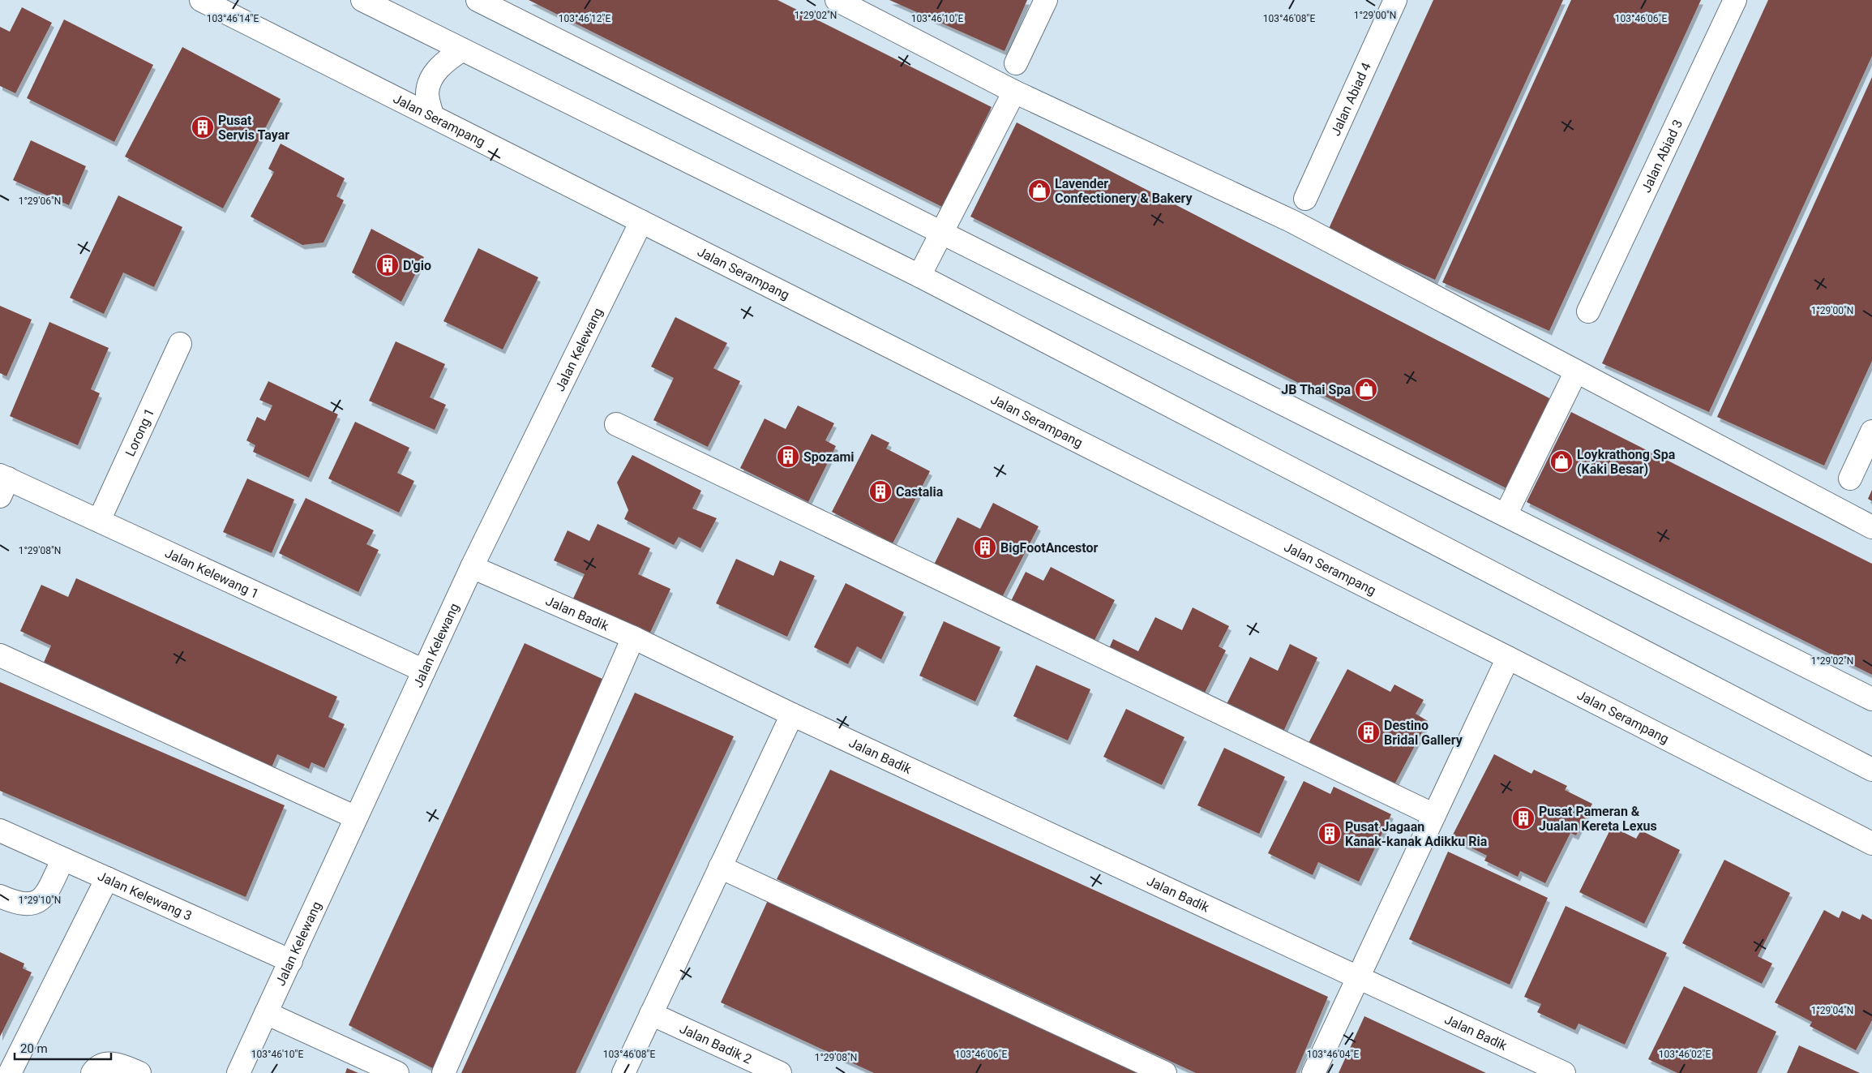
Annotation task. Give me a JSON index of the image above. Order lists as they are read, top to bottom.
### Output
{
  "streets": {
    "street": [
      "Jalan Abiad 4",
      "Jalan Serampang",
      "Jalan Abiad 3",
      "Jalan Kelewang",
      "Lorong 1",
      "Jalan Kelewang 1",
      "Jalan Badik",
      "Jalan Kelewang 3",
      "Jalan Badik 2"
    ]
  },
  "crossings": [
    ["Jalan Serampang", "Jalan Kelewang"],
    ["Jalan Kelewang", "Jalan Kelewang 1"],
    ["Jalan Kelewang", "Jalan Badik"],
    ["Jalan Kelewang", "Jalan Kelewang 3"],
    ["Lorong 1", "Jalan Kelewang 1"]
  ],
  "places": {
    "building": [
      "Pusat Servis Tayar",
      "D'gio",
      "Spozami",
      "Castalia",
      "BigFootAncestor",
      "Destino Bridal Gallery",
      "Pusat Pameran & Jualan Kereta Lexus",
      "Pusat Jagaan Kanak-kanak Adikku Ria"
    ],
    "shop": ["Lavender Confectionery & Bakery", "JB Thai Spa", "Loykrathong Spa (Kaki Besar)"]
  },
  "scale_bar": "20 m",
  "coordinates": [
    "1°29'02\"N",
    "1°29'00\"N",
    "103°46'14\"E",
    "103°46'12\"E",
    "103°46'10\"E",
    "103°46'08\"E",
    "103°46'06\"E",
    "1°29'06\"N",
    "1°29'08\"N",
    "1°29'10\"N",
    "1°29'04\"N",
    "103°46'04\"E",
    "103°46'02\"E"
  ]
}
